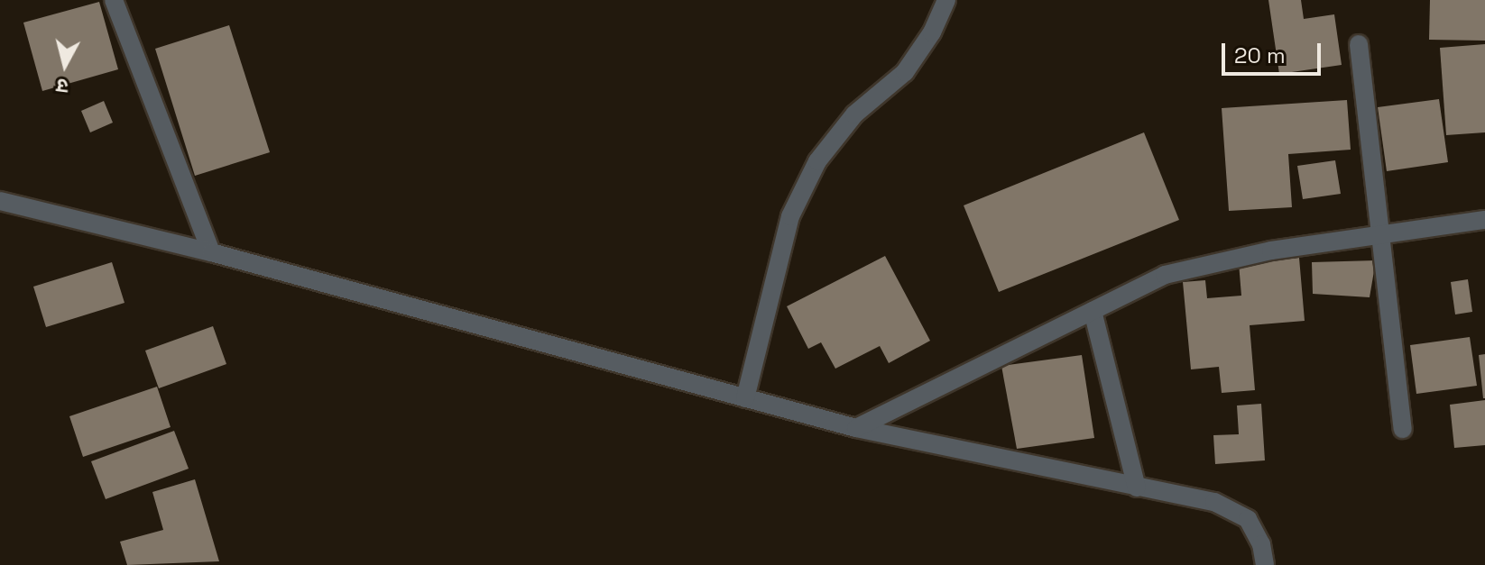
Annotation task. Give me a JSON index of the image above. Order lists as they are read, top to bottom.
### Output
{
  "scale_bar": "20 m",
  "north": "bottom"
}
